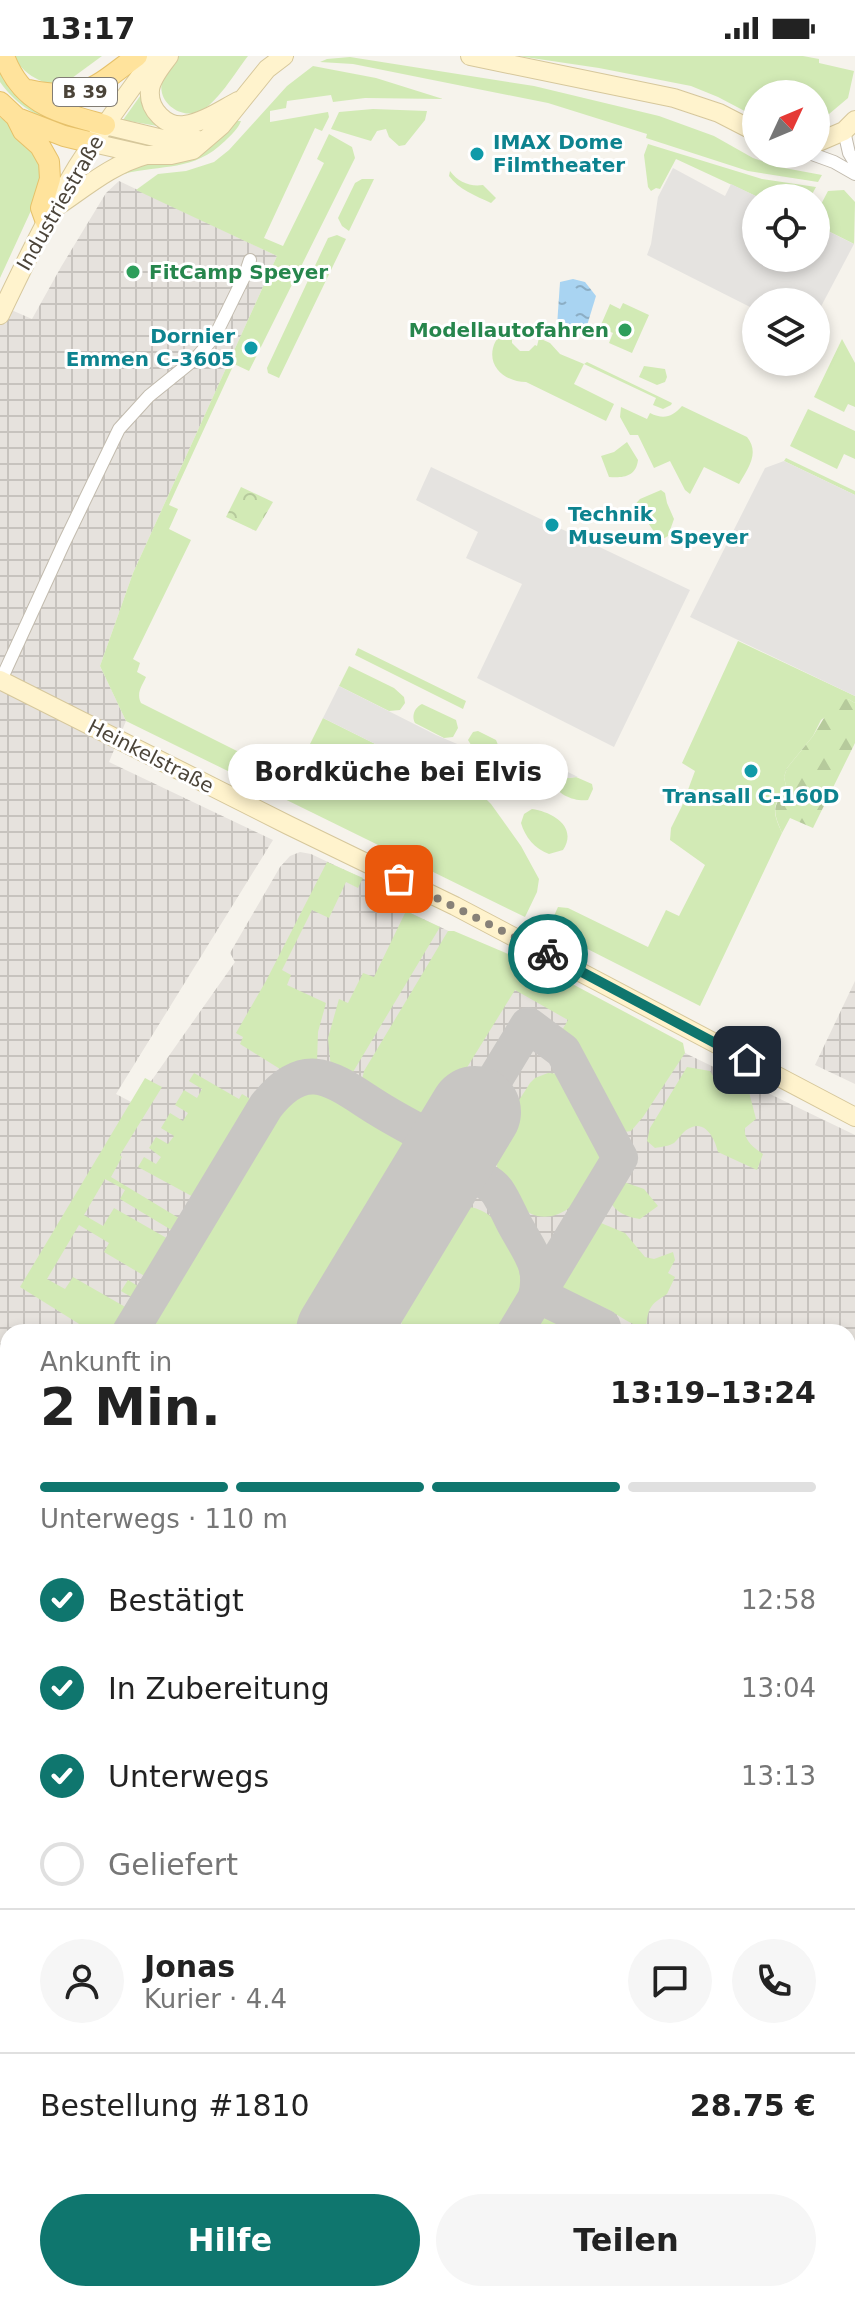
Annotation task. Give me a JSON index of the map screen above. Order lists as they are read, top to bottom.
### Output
{
  "streets": {
    "main road": ["B 39"],
    "street": ["Industriestraße", "Heinkelstraße"]
  },
  "crossings": [
    ["B 39", "Industriestraße"]
  ],
  "places": [
    "IMAX Dome Filmtheater",
    "FitCamp Speyer",
    "Modellautofahren",
    "Dornier Emmen C-3605",
    "Technik Museum Speyer",
    "Transall C-160D",
    "Bordküche bei Elvis"
  ],
  "north": "top right",
  "page": {
    "status": "13:17",
    "bubble": "Bordküche bei Elvis",
    "heading": ["2 Min.", "Ankunft in", "13:19–13:24"],
    "panel": [
      "Jonas",
      "Kurier · 4.4",
      "Bestellung #1810",
      "28.75 €"
    ],
    "bar": "Unterwegs · 110 m",
    "list": [
      ["Bestätigt", "12:58"],
      ["In Zubereitung", "13:04"],
      ["Unterwegs", "13:13"],
      "Geliefert"
    ],
    "buttons": ["Hilfe", "Teilen"]
  }
}
